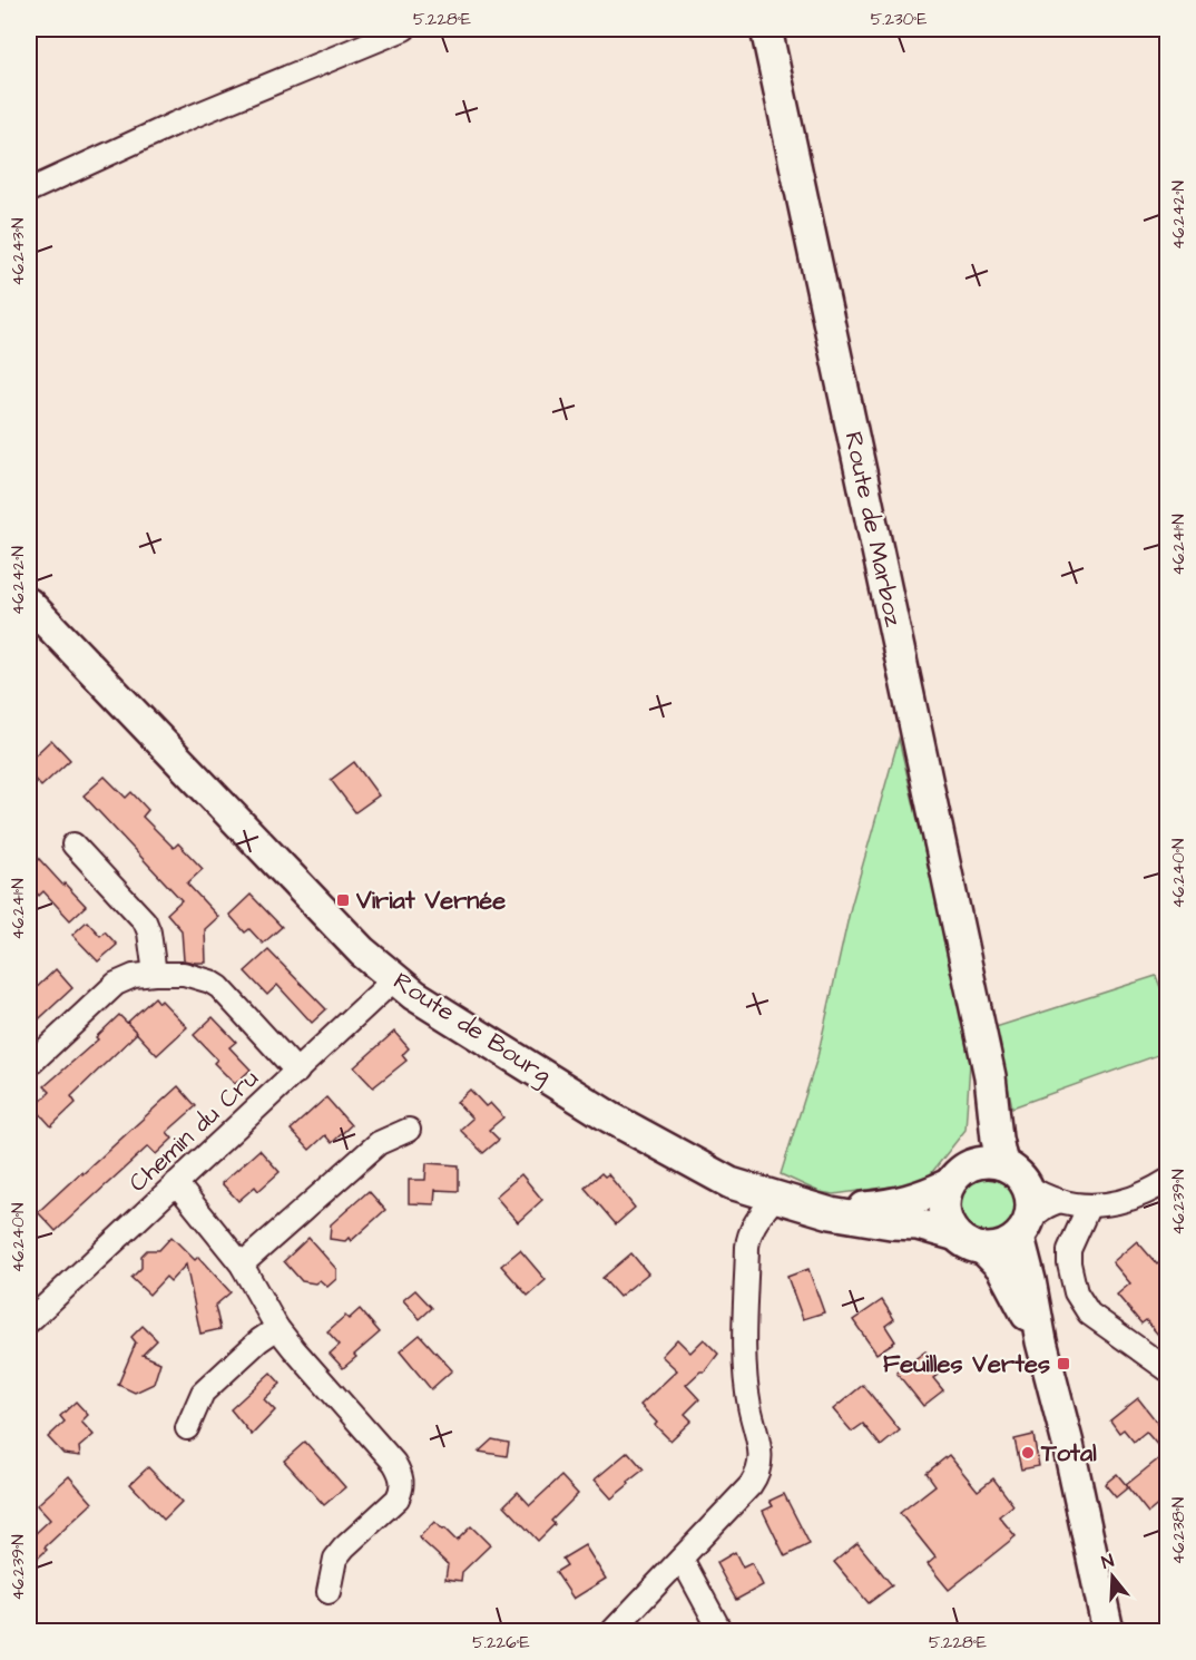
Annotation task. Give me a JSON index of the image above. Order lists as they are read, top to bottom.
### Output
{
  "streets": {
    "main road": ["Route de Marboz", "Route de Bourg"],
    "street": ["Chemin du Cru"]
  },
  "crossings": [
    ["Route de Marboz", "Route de Bourg"],
    ["Route de Bourg", "Chemin du Cru"]
  ],
  "places": {
    "transit": ["Viriat Vernée", "Feuilles Vertes"],
    "other": ["Total"]
  },
  "north": "top",
  "coordinates": [
    "5.228°E",
    "5.230°E",
    "46.242°N",
    "46.243°N",
    "46.241°N",
    "46.240°N",
    "46.239°N",
    "46.238°N",
    "5.226°E"
  ]
}
